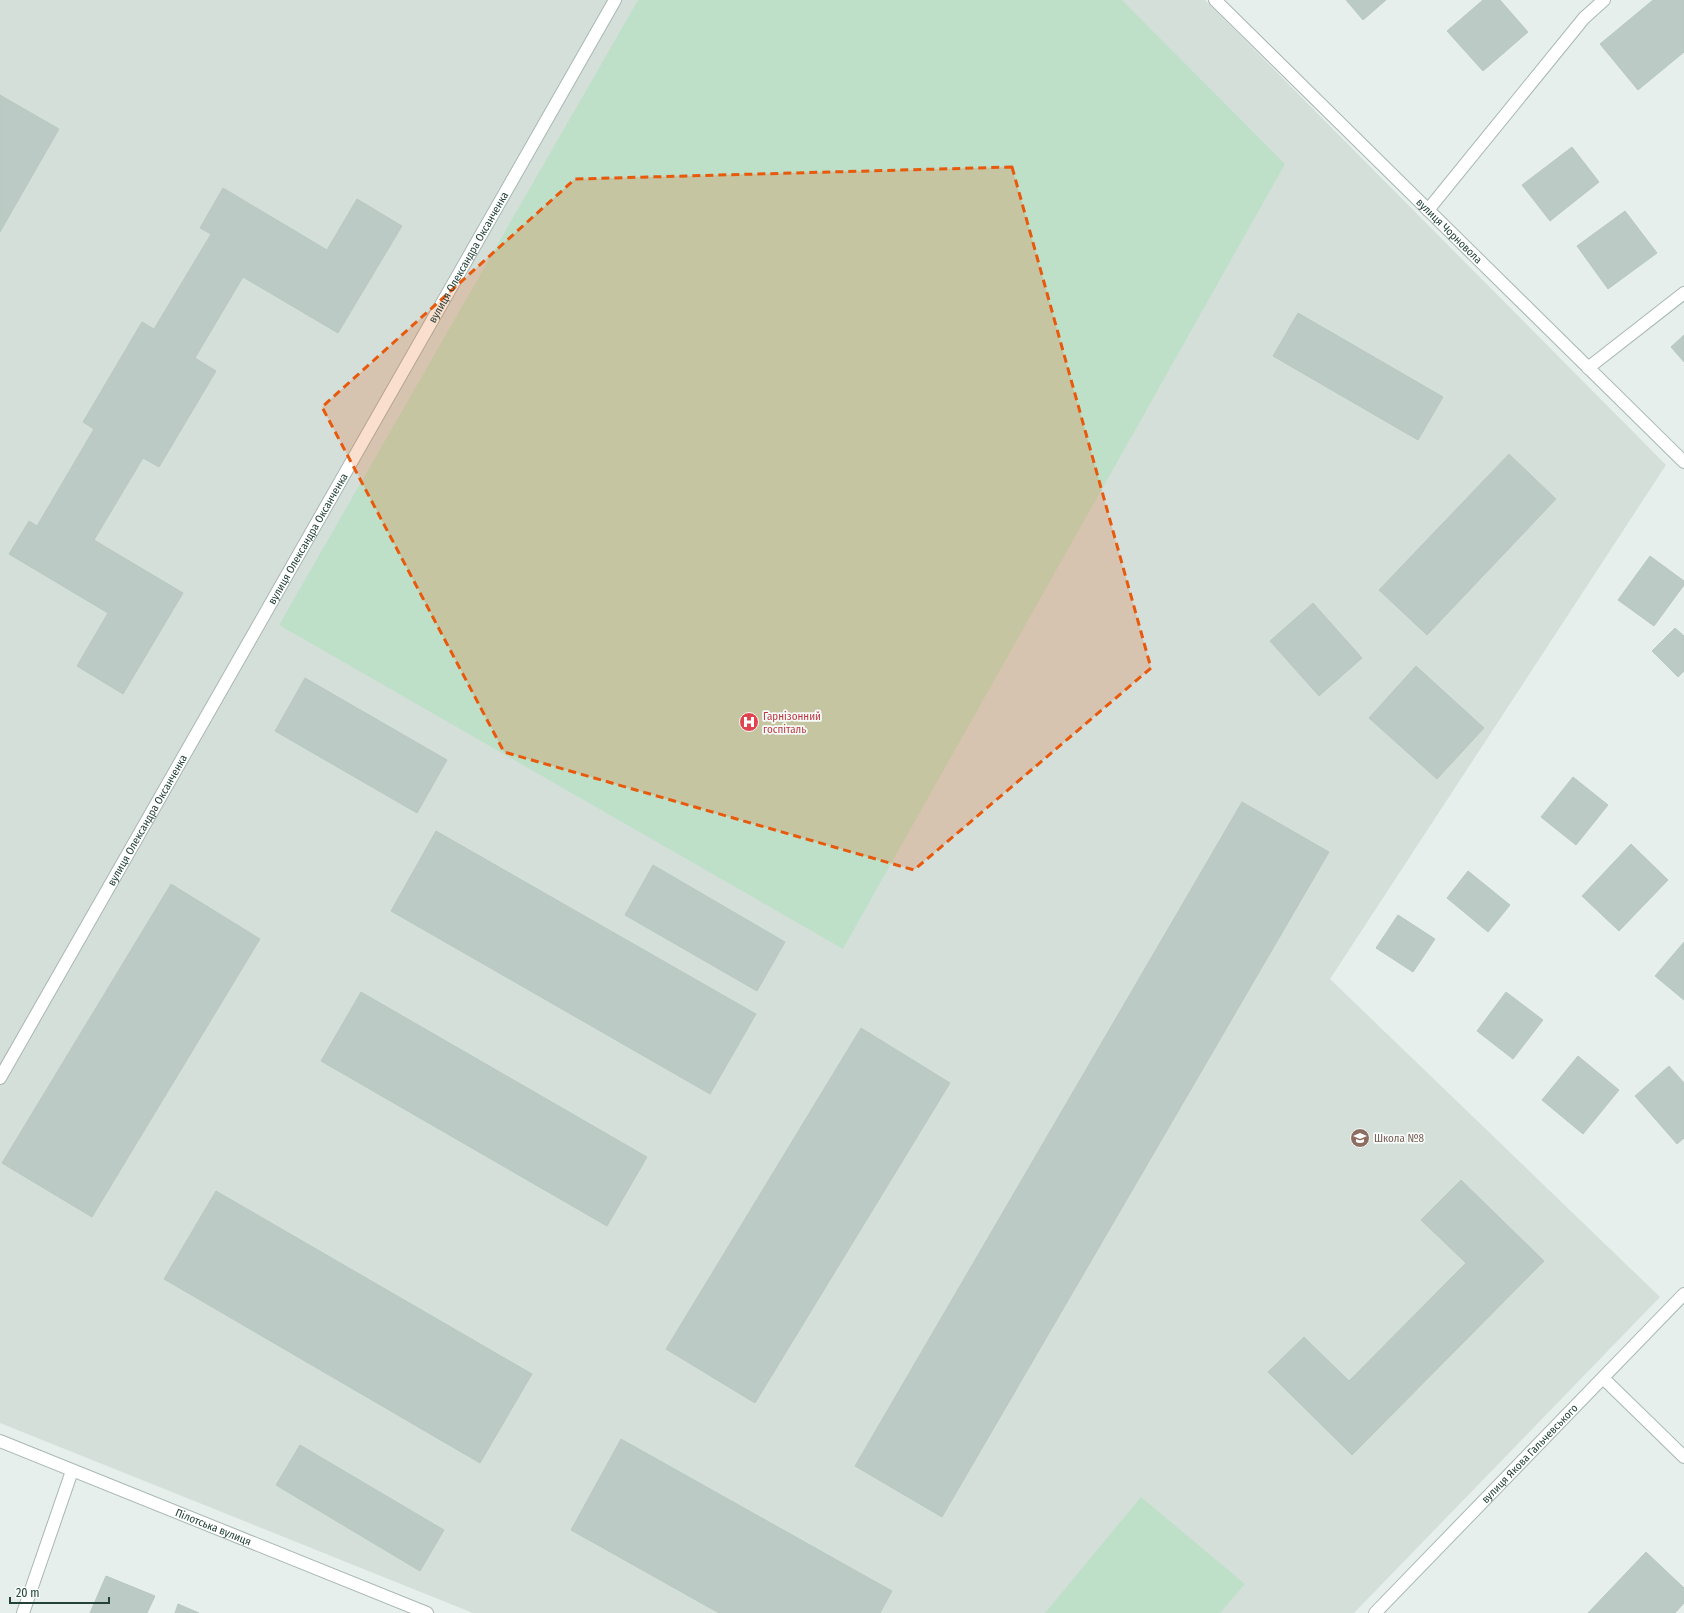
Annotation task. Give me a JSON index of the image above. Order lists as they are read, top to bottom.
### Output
{
  "streets": {
    "street": [
      "вулиця Чорновола",
      "вулиця Олександра Оксанченка",
      "вулиця Якова Гальчевського",
      "Пілотська вулиця"
    ]
  },
  "places": {
    "hospital": ["Гарнізонний госпіталь"],
    "school or university": ["Школа №8"]
  },
  "scale_bar": "20 m"
}
